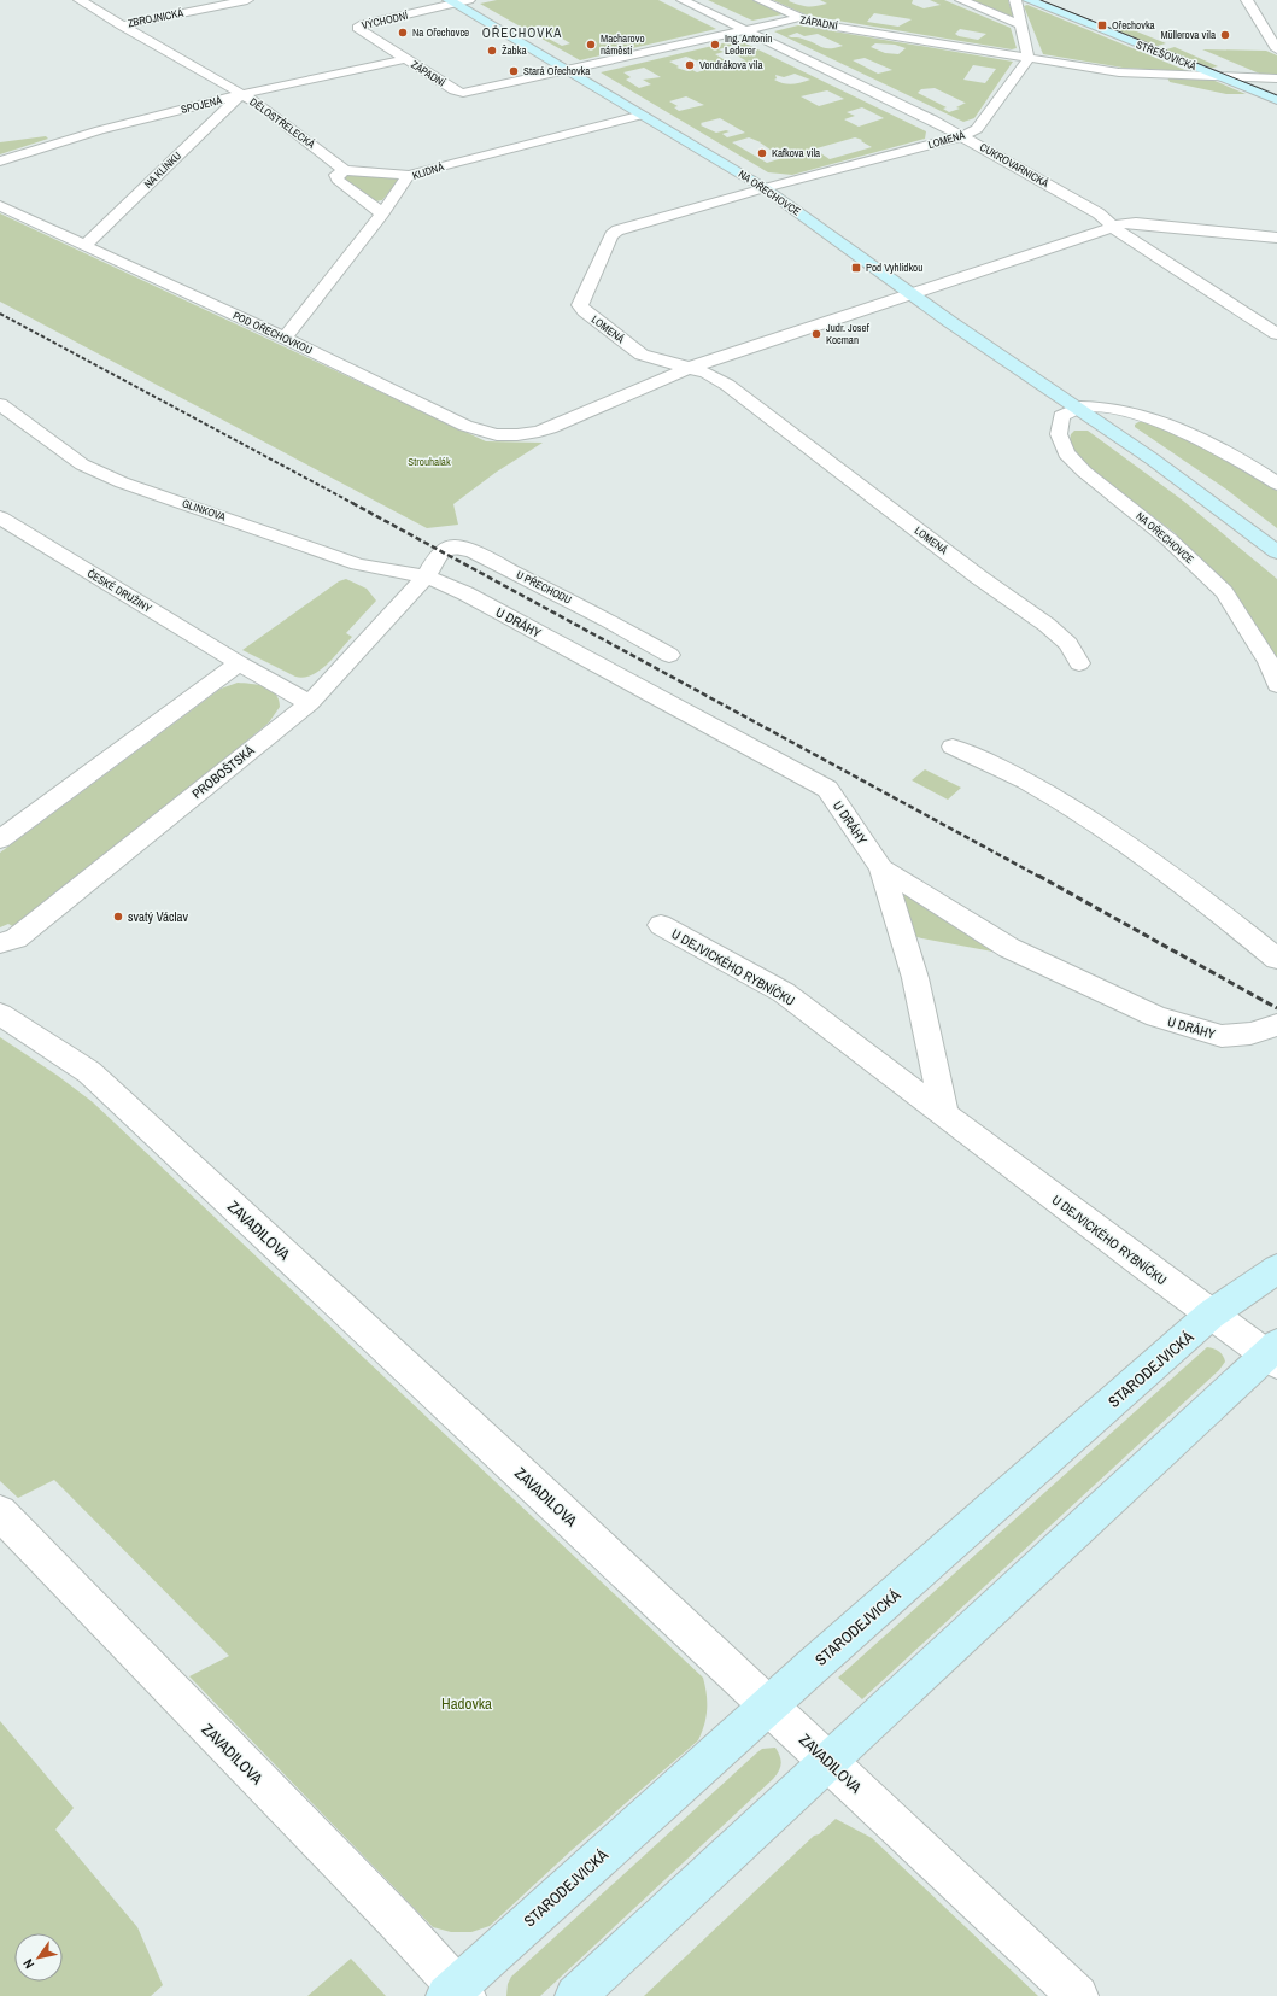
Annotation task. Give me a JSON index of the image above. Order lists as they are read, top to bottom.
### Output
{
  "streets": {
    "street": [
      "ZBROJNICKÁ",
      "VÝCHODNÍ",
      "ZÁPADNÍ",
      "STŘEŠOVICKÁ",
      "SPOJENÁ",
      "DĚLOSTŘELECKÁ",
      "LOMENÁ",
      "CUKROVARNICKÁ",
      "NA KLÍNKU",
      "KLIDNÁ",
      "NA OŘECHOVCE",
      "POD OŘECHOVKOU",
      "GLINKOVA",
      "U PŘECHODU",
      "ČESKÉ DRUŽINY",
      "U DRÁHY",
      "PROBOŠTSKÁ",
      "U DEJVICKÉHO RYBNÍČKU",
      "ZAVADILOVA",
      "STARODEJVICKÁ"
    ]
  },
  "crossings": [
    ["ZBROJNICKÁ", "DĚLOSTŘELECKÁ"],
    ["VÝCHODNÍ", "ZÁPADNÍ"],
    ["VÝCHODNÍ", "SPOJENÁ"],
    ["VÝCHODNÍ", "NA OŘECHOVCE"],
    ["ZÁPADNÍ", "STŘEŠOVICKÁ"],
    ["ZÁPADNÍ", "SPOJENÁ"],
    ["ZÁPADNÍ", "LOMENÁ"],
    ["ZÁPADNÍ", "CUKROVARNICKÁ"],
    ["ZÁPADNÍ", "NA OŘECHOVCE"],
    ["SPOJENÁ", "DĚLOSTŘELECKÁ"],
    ["SPOJENÁ", "NA KLÍNKU"],
    ["DĚLOSTŘELECKÁ", "NA KLÍNKU"],
    ["LOMENÁ", "CUKROVARNICKÁ"],
    ["LOMENÁ", "NA OŘECHOVCE"],
    ["LOMENÁ", "POD OŘECHOVKOU"],
    ["NA KLÍNKU", "POD OŘECHOVKOU"],
    ["KLIDNÁ", "NA OŘECHOVCE"],
    ["KLIDNÁ", "POD OŘECHOVKOU"],
    ["GLINKOVA", "U PŘECHODU"],
    ["GLINKOVA", "U DRÁHY"],
    ["GLINKOVA", "PROBOŠTSKÁ"],
    ["U PŘECHODU", "U DRÁHY"],
    ["U PŘECHODU", "PROBOŠTSKÁ"],
    ["ČESKÉ DRUŽINY", "PROBOŠTSKÁ"],
    ["U DRÁHY", "PROBOŠTSKÁ"],
    ["U DEJVICKÉHO RYBNÍČKU", "STARODEJVICKÁ"],
    ["ZAVADILOVA", "STARODEJVICKÁ"]
  ],
  "districts": ["OŘECHOVKA"],
  "parks": ["Strouhalák", "Hadovka"],
  "places": {
    "transit": ["Ořechovka", "Pod Vyhlídkou"],
    "other": [
      "Na Ořechovce",
      "Müllerova vila",
      "Macharovo náměstí",
      "Ing. Antonín Lederer",
      "Žabka",
      "Vondrákova vila",
      "Stará Ořechovka",
      "Kafkova vila",
      "Judr. Josef Kocman",
      "svatý Václav"
    ]
  },
  "north": "bottom left"
}
